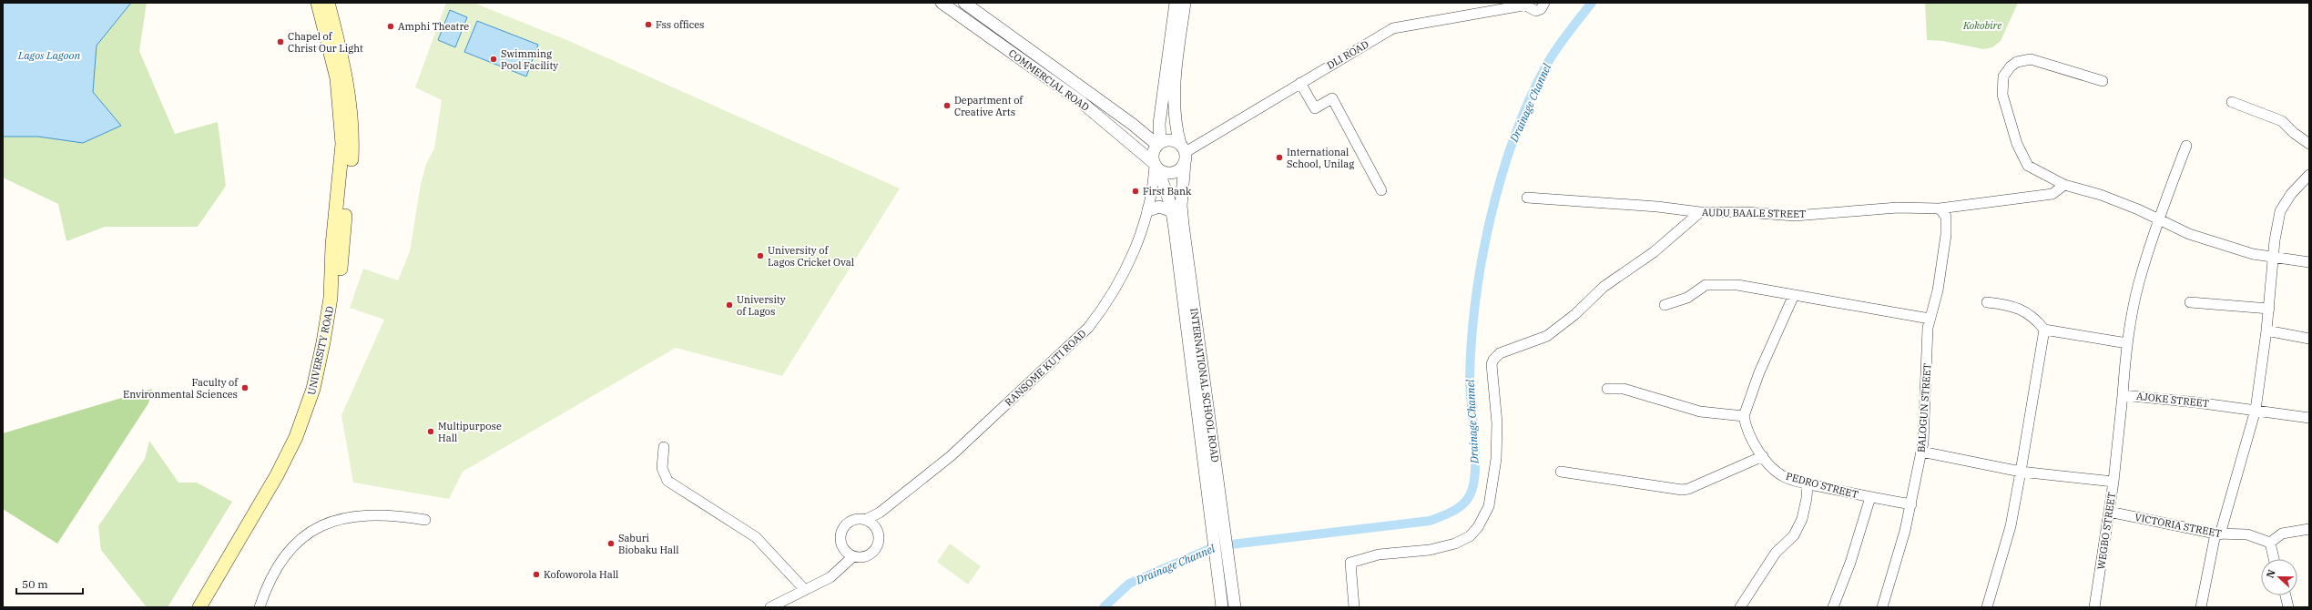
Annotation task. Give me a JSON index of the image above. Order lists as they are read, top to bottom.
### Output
{
  "streets": {
    "main road": ["UNIVERSITY ROAD"],
    "street": [
      "DLI ROAD",
      "COMMERCIAL ROAD",
      "AUDU BAALE STREET",
      "RANSOME KUTI ROAD",
      "INTERNATIONAL SCHOOL ROAD",
      "AJOKE STREET",
      "BALOGUN STREET",
      "PEDRO STREET",
      "VICTORIA STREET",
      "WEGBO STREET"
    ]
  },
  "crossings": [
    ["DLI ROAD", "COMMERCIAL ROAD"],
    ["DLI ROAD", "RANSOME KUTI ROAD"],
    ["DLI ROAD", "INTERNATIONAL SCHOOL ROAD"],
    ["COMMERCIAL ROAD", "RANSOME KUTI ROAD"],
    ["COMMERCIAL ROAD", "INTERNATIONAL SCHOOL ROAD"],
    ["AUDU BAALE STREET", "BALOGUN STREET"],
    ["RANSOME KUTI ROAD", "INTERNATIONAL SCHOOL ROAD"],
    ["AJOKE STREET", "WEGBO STREET"],
    ["BALOGUN STREET", "PEDRO STREET"],
    ["BALOGUN STREET", "WEGBO STREET"],
    ["VICTORIA STREET", "WEGBO STREET"]
  ],
  "water": ["Lagos Lagoon", "Drainage Channel"],
  "parks": ["Kokobire"],
  "places": [
    "Fss offices",
    "Amphi Theatre",
    "Chapel of Christ Our Light",
    "Swimming Pool Facility",
    "Department of Creative Arts",
    "International School, Unilag",
    "First Bank",
    "University of Lagos Cricket Oval",
    "University of Lagos",
    "Faculty of Environmental Sciences",
    "Multipurpose Hall",
    "Saburi Biobaku Hall",
    "Kofoworola Hall"
  ],
  "scale_bar": "50 m",
  "north": "left"
}
